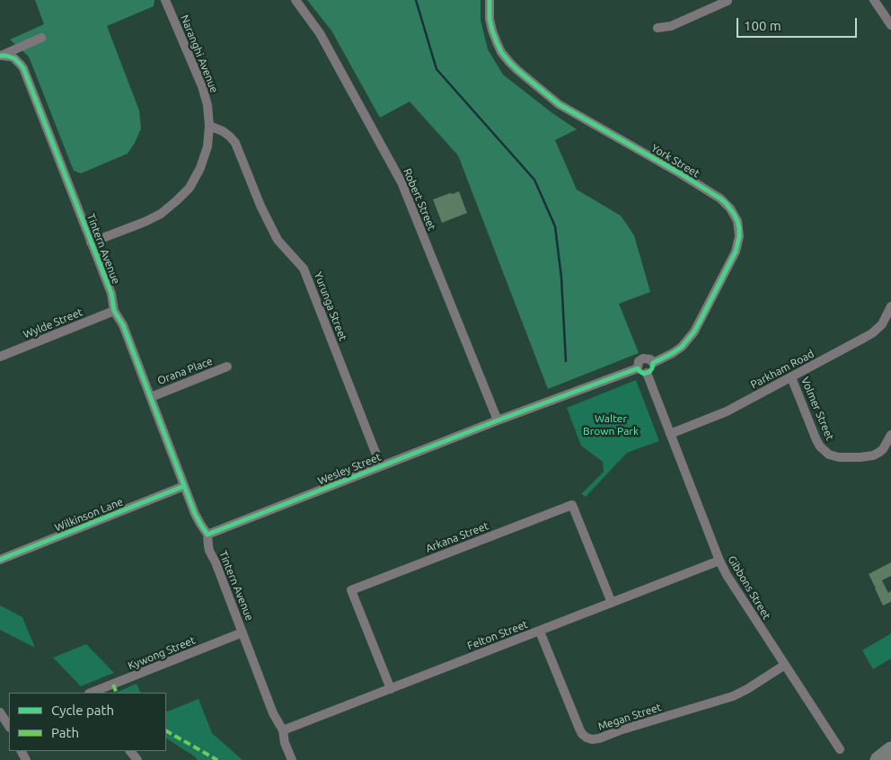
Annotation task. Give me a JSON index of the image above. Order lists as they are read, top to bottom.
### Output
{
  "streets": {
    "street": [
      "Naranghi Avenue",
      "York Street",
      "Robert Street",
      "Tintern Avenue",
      "Yurunga Street",
      "Wylde Street",
      "Parkham Road",
      "Orana Place",
      "Volmer Street",
      "Wesley Street",
      "Wilkinson Lane",
      "Arkana Street",
      "Gibbons Street",
      "Felton Street",
      "Kywong Street",
      "Megan Street"
    ]
  },
  "crossings": [
    ["Naranghi Avenue", "Tintern Avenue"],
    ["Naranghi Avenue", "Yurunga Street"],
    ["York Street", "Gibbons Street"],
    ["Robert Street", "Wesley Street"],
    ["Tintern Avenue", "Wylde Street"],
    ["Tintern Avenue", "Orana Place"],
    ["Tintern Avenue", "Wesley Street"],
    ["Tintern Avenue", "Wilkinson Lane"],
    ["Tintern Avenue", "Felton Street"],
    ["Tintern Avenue", "Kywong Street"],
    ["Yurunga Street", "Wesley Street"],
    ["Parkham Road", "Volmer Street"],
    ["Parkham Road", "Gibbons Street"],
    ["Arkana Street", "Felton Street"],
    ["Gibbons Street", "Felton Street"],
    ["Gibbons Street", "Megan Street"],
    ["Felton Street", "Megan Street"]
  ],
  "parks": ["Walter Brown Park"],
  "legend": ["Cycle path", "Path"],
  "scale_bar": "100 m"
}
